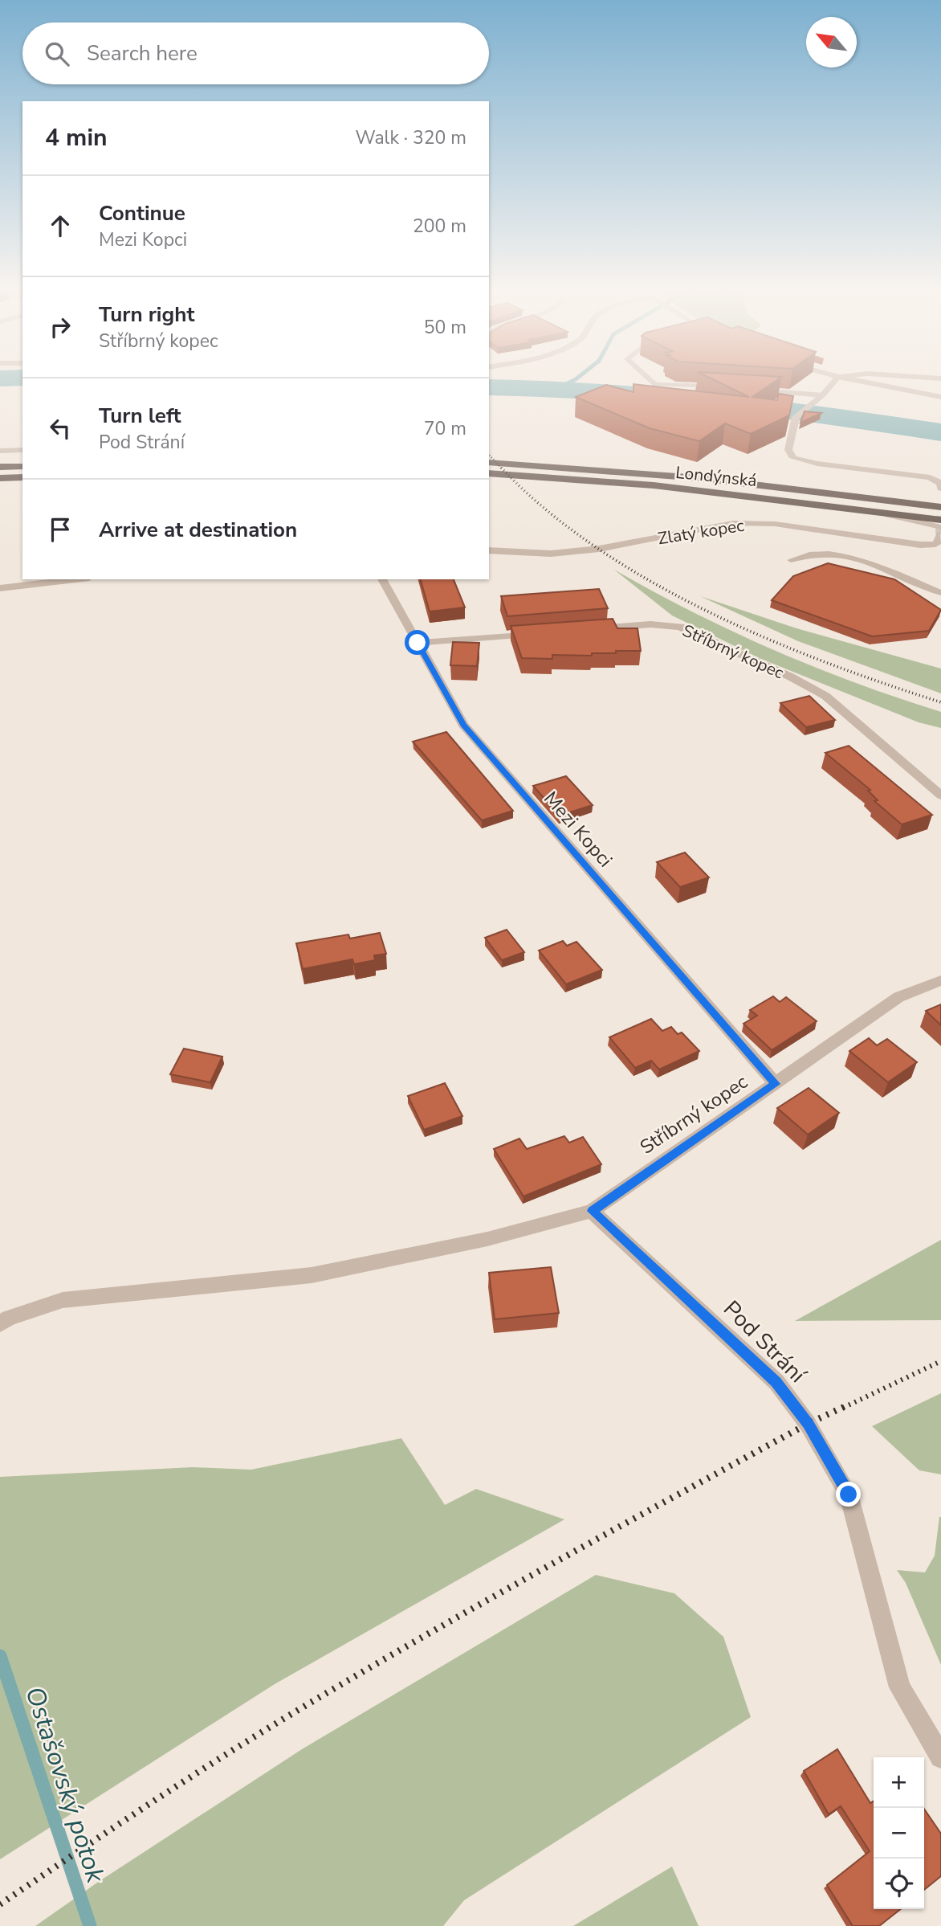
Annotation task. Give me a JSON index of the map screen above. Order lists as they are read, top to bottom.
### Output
{
  "streets": {
    "highway": ["Londýnská"],
    "street": [
      "Zlatý kopec",
      "Stříbrný kopec",
      "Mezi Kopci",
      "Pod Strání"
    ]
  },
  "crossings": [
    ["Stříbrný kopec", "Mezi Kopci"],
    ["Stříbrný kopec", "Pod Strání"]
  ],
  "water": ["Ostašovský potok"],
  "north": "top left",
  "page": {
    "search": "Search here",
    "heading": ["4 min", "Walk · 320 m"],
    "list": [
      ["Continue", "Mezi Kopci", "200 m"],
      ["Turn right", "Stříbrný kopec", "50 m"],
      ["Turn left", "Pod Strání", "70 m"],
      "Arrive at destination"
    ],
    "map_buttons": ["+", "−"]
  }
}
